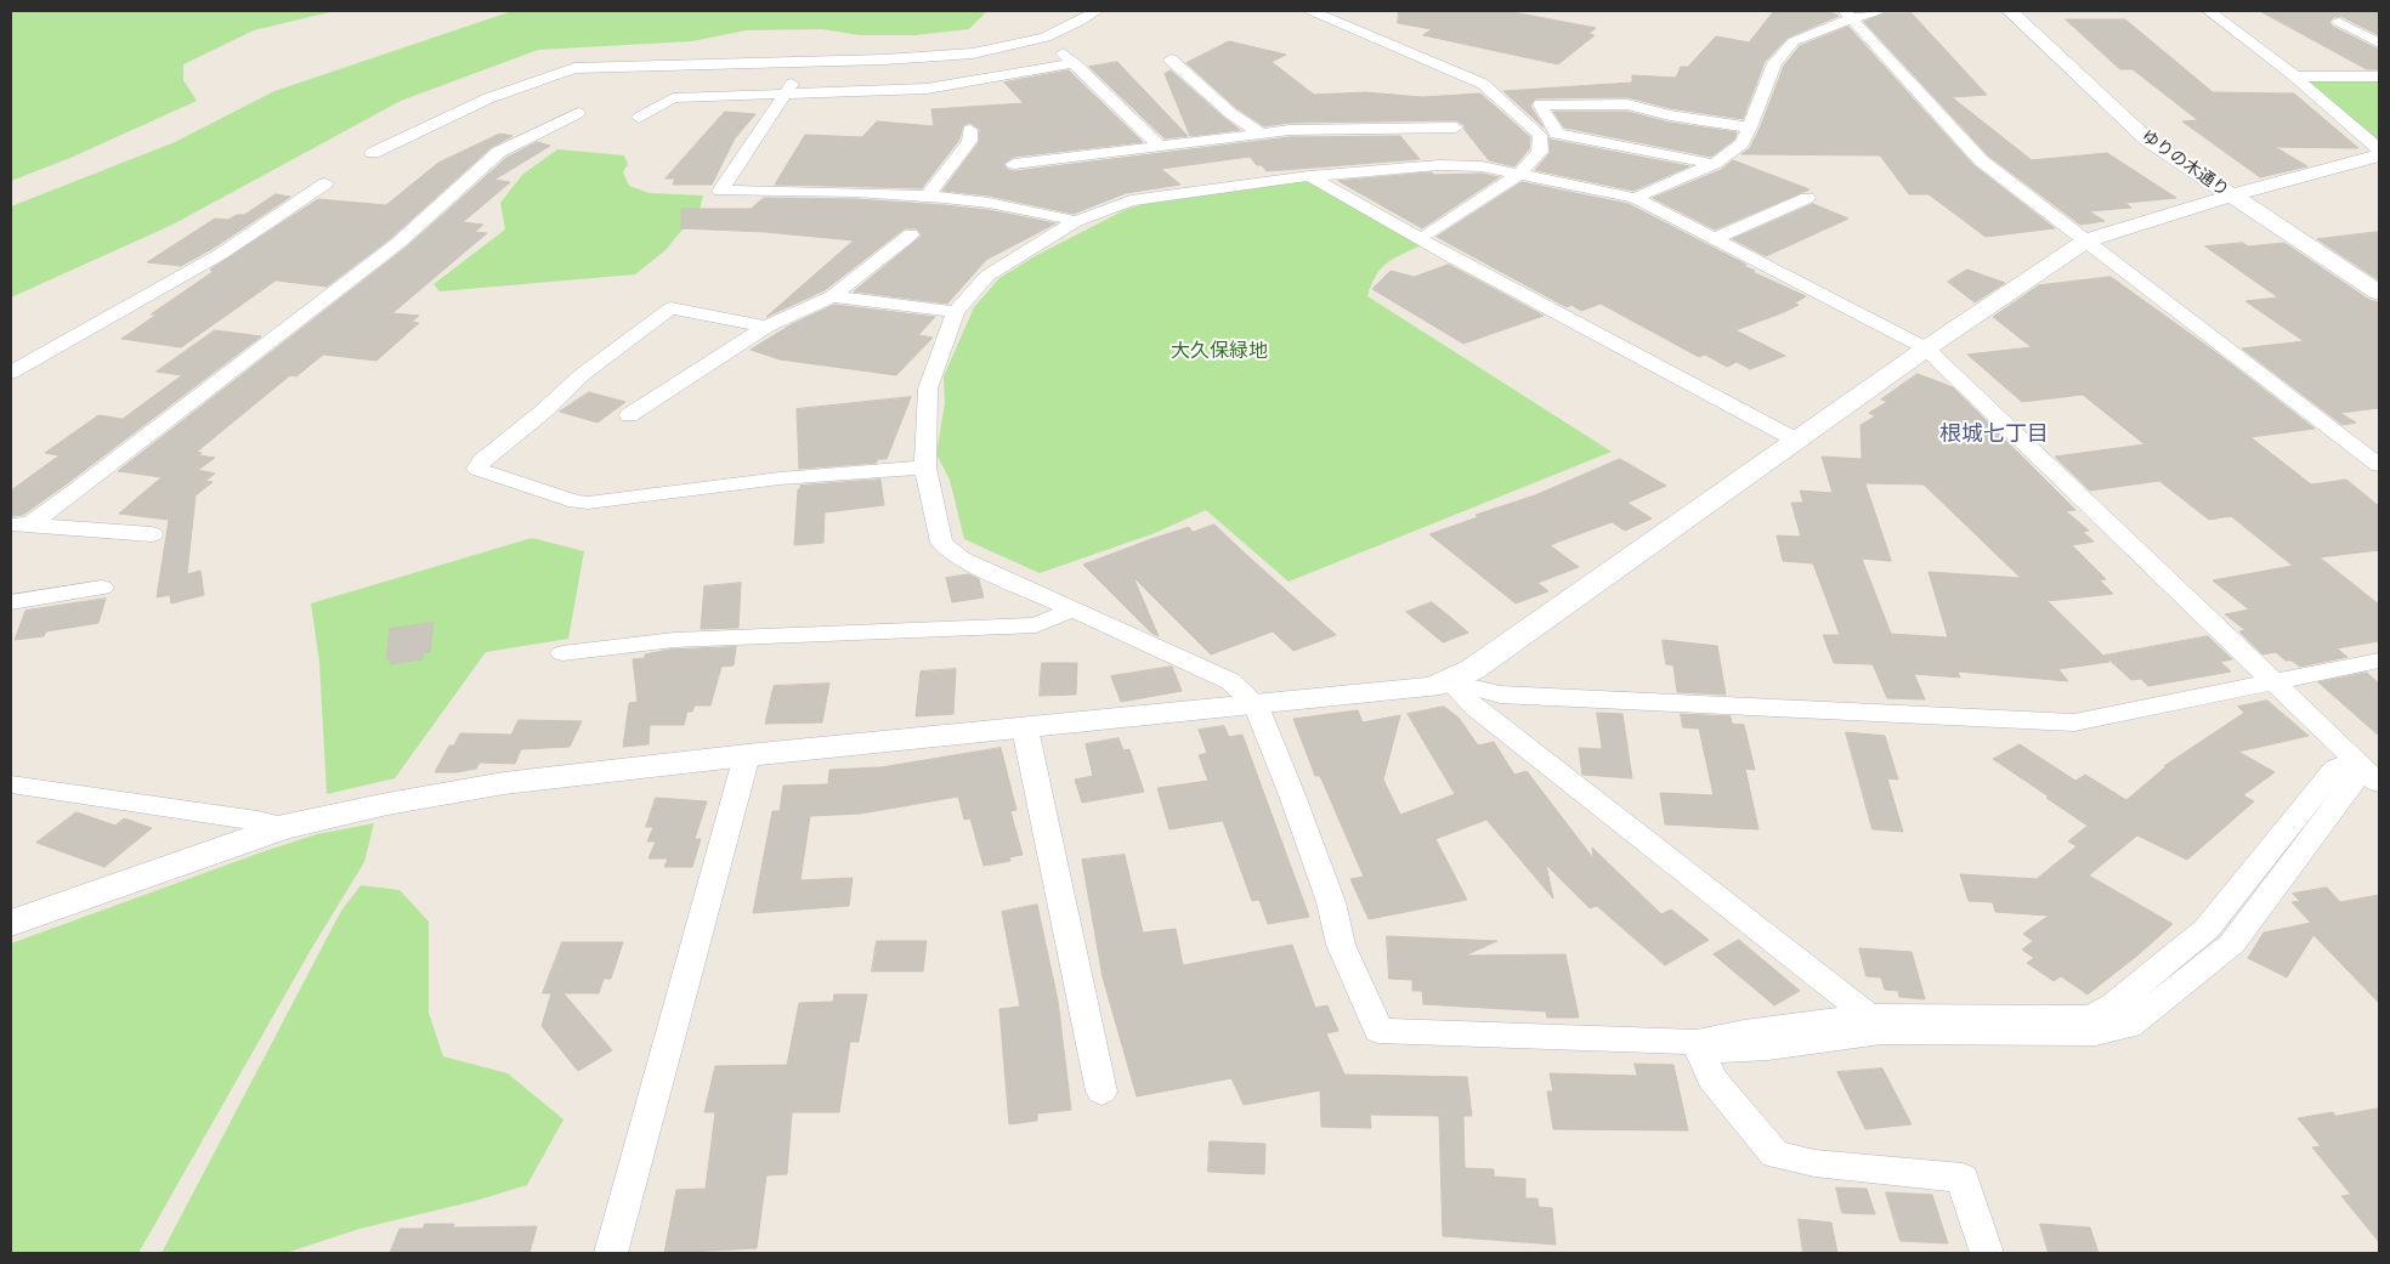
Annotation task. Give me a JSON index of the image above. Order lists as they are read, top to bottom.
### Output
{
  "streets": {
    "street": ["ゆりの木通り"]
  },
  "districts": ["根城七丁目"],
  "parks": ["大久保緑地"]
}
